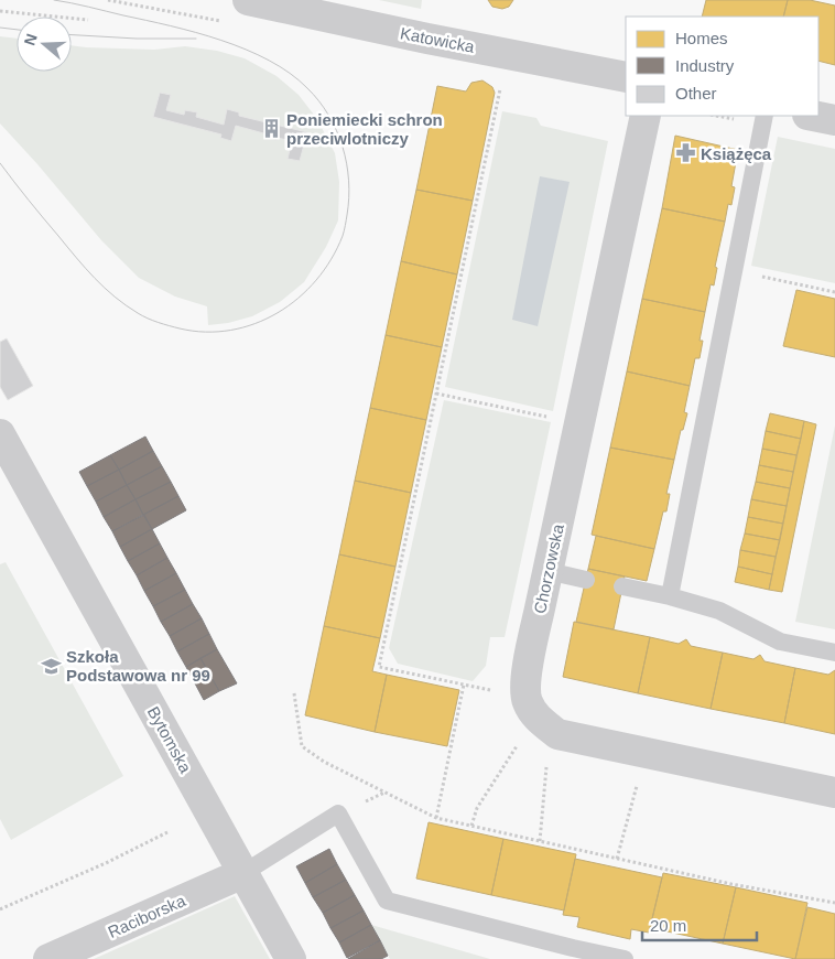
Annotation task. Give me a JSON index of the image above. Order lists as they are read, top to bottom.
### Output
{
  "streets": {
    "street": [
      "Katowicka",
      "Chorzowska",
      "Bytomska",
      "Raciborska"
    ]
  },
  "crossings": [
    ["Bytomska", "Raciborska"]
  ],
  "places": {
    "building": ["Poniemiecki schron przeciwlotniczy"],
    "pharmacy": ["Książęca"],
    "school or university": ["Szkoła Podstawowa nr 99"]
  },
  "legend": ["Homes", "Industry", "Other"],
  "scale_bar": "20 m",
  "north": "left"
}
